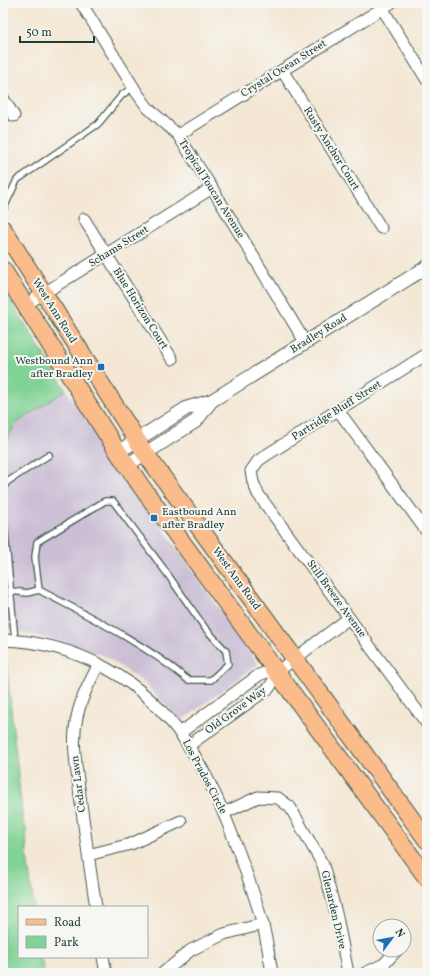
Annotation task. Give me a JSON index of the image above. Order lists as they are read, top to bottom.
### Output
{
  "streets": {
    "main road": ["West Ann Road"],
    "street": [
      "Crystal Ocean Street",
      "Rusty Anchor Court",
      "Tropical Toucan Avenue",
      "Schams Street",
      "Blue Horizon Court",
      "Bradley Road",
      "Partridge Bluff Street",
      "Still Breeze Avenue",
      "Old Grove Way",
      "Los Prados Circle",
      "Cedar Lawn",
      "Glenarden Drive"
    ]
  },
  "crossings": [
    ["Crystal Ocean Street", "Rusty Anchor Court"],
    ["Crystal Ocean Street", "Tropical Toucan Avenue"],
    ["Tropical Toucan Avenue", "Schams Street"],
    ["Tropical Toucan Avenue", "Bradley Road"],
    ["Schams Street", "Blue Horizon Court"],
    ["Schams Street", "West Ann Road"],
    ["West Ann Road", "Bradley Road"],
    ["West Ann Road", "Old Grove Way"],
    ["Partridge Bluff Street", "Still Breeze Avenue"],
    ["Still Breeze Avenue", "Old Grove Way"],
    ["Old Grove Way", "Los Prados Circle"],
    ["Los Prados Circle", "Cedar Lawn"],
    ["Los Prados Circle", "Glenarden Drive"]
  ],
  "places": {
    "transit": ["Westbound Ann after Bradley", "Eastbound Ann after Bradley"]
  },
  "legend": ["Road", "Park"],
  "scale_bar": "50 m",
  "north": "top right"
}
